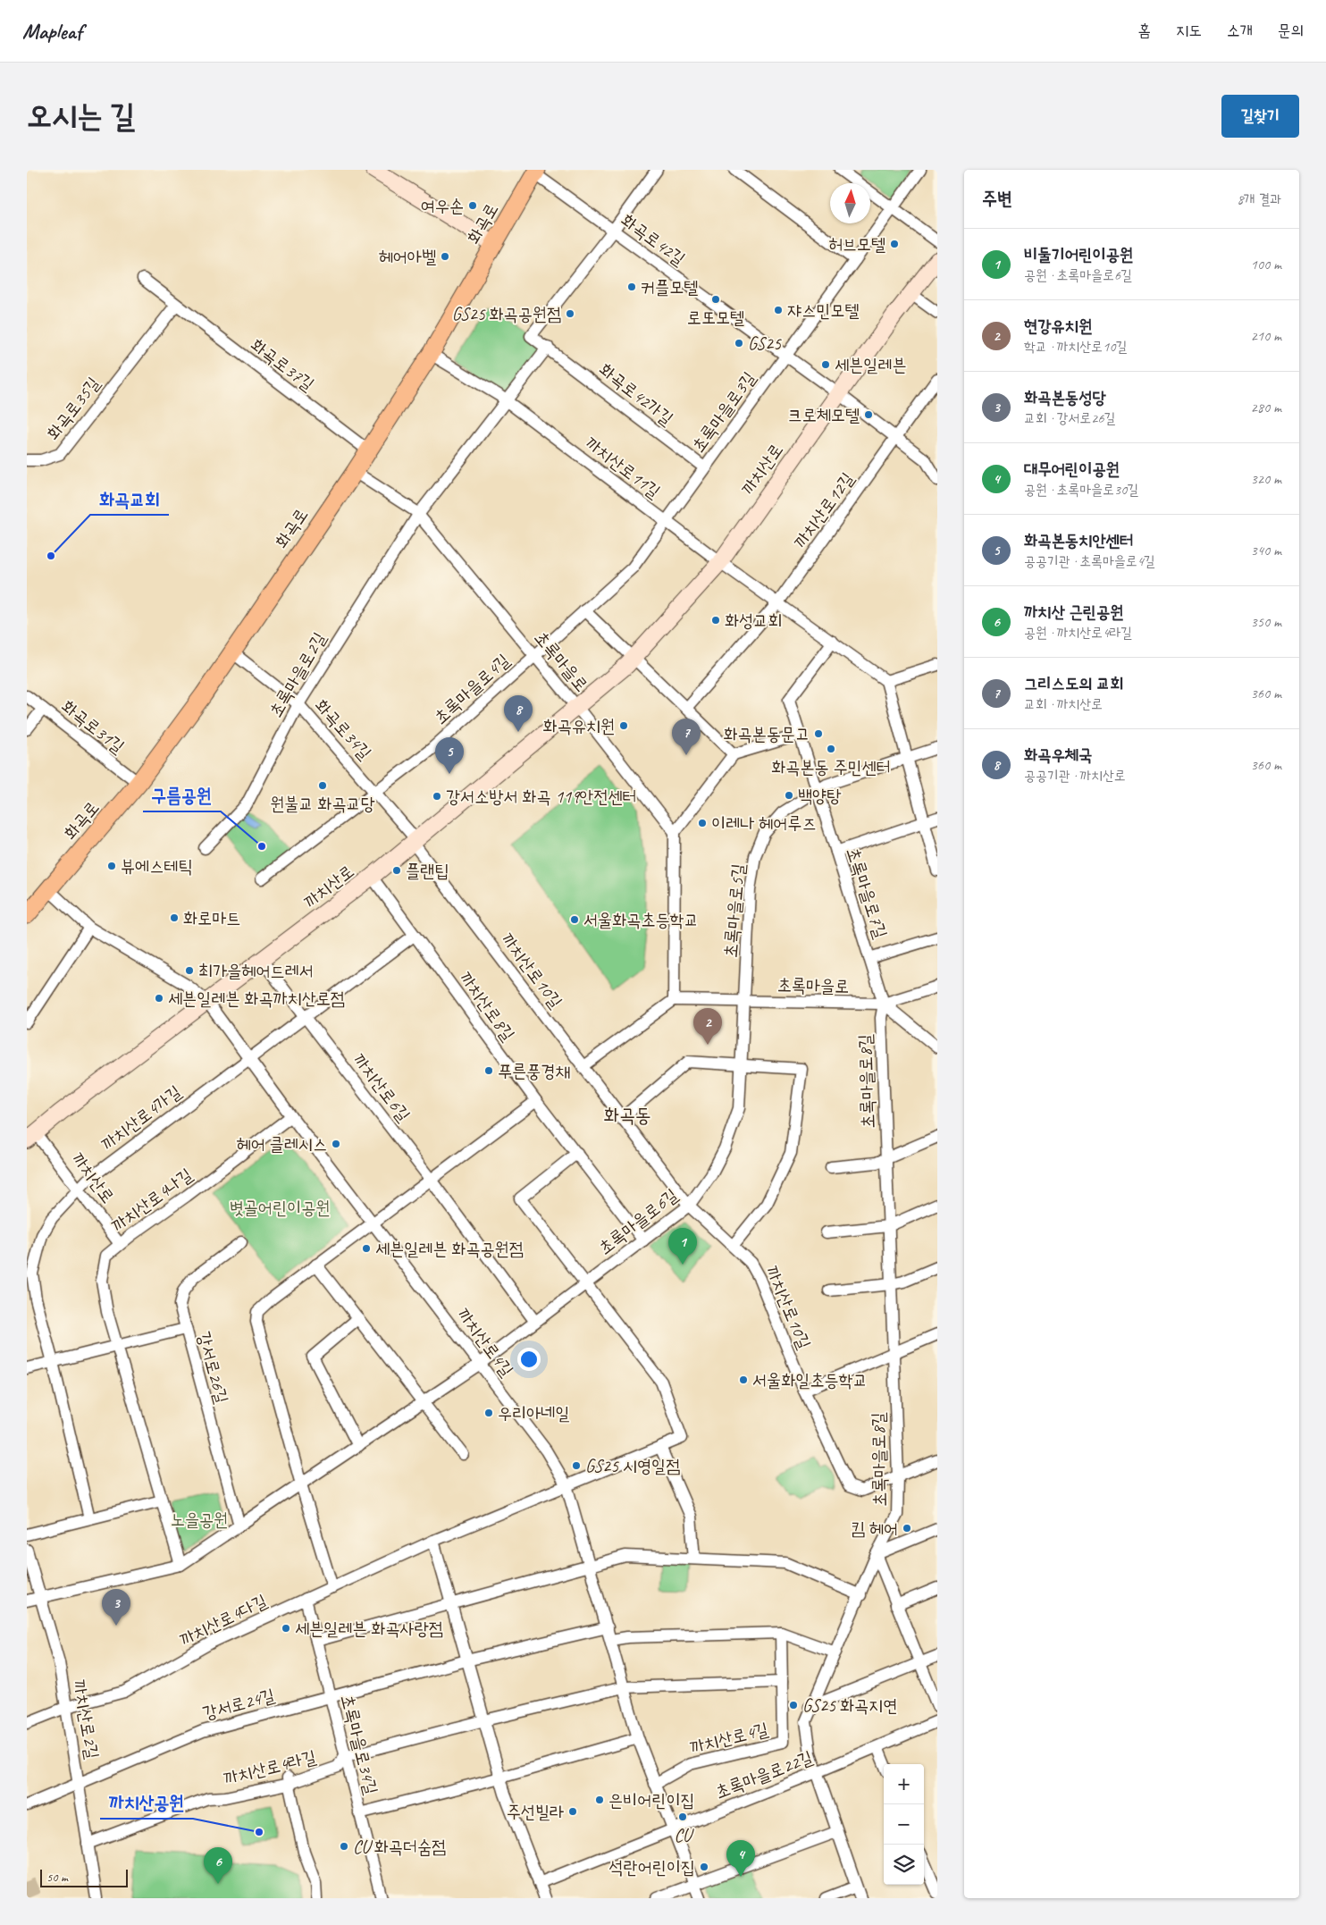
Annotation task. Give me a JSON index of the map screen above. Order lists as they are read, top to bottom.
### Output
{
  "streets": {
    "main road": ["화곡로"],
    "street": [
      "화곡로42길",
      "화곡로37길",
      "화곡로42가길",
      "화곡로35길",
      "초록마을로3길",
      "까치산로11길",
      "까치산로",
      "까치산로12길",
      "초록마을로",
      "초록마을로2길",
      "초록마을로4길",
      "화곡로31길",
      "화곡로34길",
      "초록마을로7길",
      "초록마을로5길",
      "까치산로10길",
      "까치산로8길",
      "초록마을로8길",
      "까치산로6길",
      "까치산로4가길",
      "까치산로4나길",
      "초록마을로6길",
      "까치산로4길",
      "강서로26길",
      "까치산로4다길",
      "강서로24길",
      "까치산로2길",
      "초록마을로34길",
      "까치산로4라길",
      "초록마을로22길"
    ]
  },
  "crossings": [
    ["화곡로", "화곡로42길"],
    ["화곡로", "화곡로37길"],
    ["화곡로", "까치산로11길"],
    ["화곡로", "초록마을로"],
    ["화곡로", "화곡로31길"],
    ["화곡로", "화곡로34길"],
    ["화곡로42길", "화곡로42가길"],
    ["화곡로42길", "초록마을로3길"],
    ["화곡로42길", "까치산로"],
    ["화곡로42길", "까치산로12길"],
    ["화곡로37길", "화곡로35길"],
    ["화곡로42가길", "초록마을로3길"],
    ["초록마을로3길", "까치산로11길"],
    ["초록마을로3길", "초록마을로"],
    ["초록마을로3길", "초록마을로4길"],
    ["까치산로11길", "까치산로"],
    ["까치산로", "초록마을로"],
    ["까치산로", "화곡로34길"],
    ["까치산로", "까치산로10길"],
    ["까치산로", "까치산로8길"],
    ["까치산로", "까치산로6길"],
    ["까치산로", "까치산로4가길"],
    ["까치산로", "까치산로4나길"],
    ["까치산로", "까치산로4길"],
    ["초록마을로", "초록마을로2길"],
    ["초록마을로", "초록마을로4길"],
    ["초록마을로", "초록마을로7길"],
    ["초록마을로", "초록마을로5길"],
    ["초록마을로", "초록마을로8길"],
    ["초록마을로", "초록마을로6길"],
    ["초록마을로2길", "화곡로34길"],
    ["초록마을로4길", "화곡로34길"],
    ["화곡로34길", "까치산로10길"],
    ["초록마을로7길", "초록마을로5길"],
    ["초록마을로7길", "초록마을로8길"],
    ["초록마을로5길", "초록마을로6길"],
    ["까치산로10길", "초록마을로8길"],
    ["까치산로10길", "초록마을로6길"],
    ["까치산로8길", "초록마을로6길"],
    ["초록마을로8길", "초록마을로22길"],
    ["까치산로6길", "초록마을로6길"],
    ["까치산로4가길", "까치산로4길"],
    ["까치산로4나길", "까치산로4길"],
    ["초록마을로6길", "까치산로4길"],
    ["까치산로4길", "까치산로4다길"],
    ["까치산로4길", "강서로24길"],
    ["까치산로4길", "까치산로4라길"],
    ["까치산로4길", "초록마을로22길"],
    ["까치산로4다길", "까치산로2길"],
    ["까치산로4다길", "초록마을로34길"],
    ["강서로24길", "까치산로2길"],
    ["강서로24길", "초록마을로34길"],
    ["까치산로2길", "까치산로4라길"],
    ["초록마을로34길", "까치산로4라길"]
  ],
  "districts": ["화곡동"],
  "parks": ["볏골어린이공원", "노을공원"],
  "places": [
    "여우손",
    "허브모텔",
    "헤어아벨",
    "커플모텔",
    "로또모텔",
    "쟈스민모텔",
    "GS25 화곡공원점",
    "GS25",
    "세븐일레븐",
    "크로체모텔",
    "화곡교회",
    "화성교회",
    "화곡유치원",
    "화곡본동문고",
    "화곡본동 주민센터",
    "원불교 화곡교당",
    "백양탕",
    "강서소방서 화곡 119안전센터",
    "이레나 헤어루즈",
    "구름공원",
    "뷰에스테틱",
    "플랜팁",
    "화로마트",
    "서울화곡초등학교",
    "최가을헤어드레서",
    "세븐일레븐 화곡까치산로점",
    "푸른풍경채",
    "헤어 클레시스",
    "세븐일레븐 화곡공원점",
    "서울화일초등학교",
    "우리아네일",
    "GS25 시영일점",
    "킴 헤어",
    "세븐일레븐 화곡사랑점",
    "GS25 화곡지연",
    "은비어린이집",
    "주선빌라",
    "CU",
    "까치산공원",
    "CU 화곡더숨점",
    "석란어린이집"
  ],
  "scale_bar": "50 m",
  "north": "top",
  "page": {
    "header": "Mapleaf",
    "nav": [
      "홈",
      "지도",
      "소개",
      "문의"
    ],
    "buttons": "길찾기",
    "title": "오시는 길",
    "heading": ["주변", "8개 결과"],
    "list": [
      {
        "mark": "1",
        "name": "비둘기어린이공원",
        "note": "공원 · 초록마을로6길",
        "value": "100 m"
      },
      {
        "mark": "2",
        "name": "현강유치원",
        "note": "학교 · 까치산로10길",
        "value": "210 m"
      },
      {
        "mark": "3",
        "name": "화곡본동성당",
        "note": "교회 · 강서로26길",
        "value": "280 m"
      },
      {
        "mark": "4",
        "name": "대무어린이공원",
        "note": "공원 · 초록마을로30길",
        "value": "320 m"
      },
      {
        "mark": "5",
        "name": "화곡본동치안센터",
        "note": "공공기관 · 초록마을로4길",
        "value": "340 m"
      },
      {
        "mark": "6",
        "name": "까치산 근린공원",
        "note": "공원 · 까치산로4라길",
        "value": "350 m"
      },
      {
        "mark": "7",
        "name": "그리스도의 교회",
        "note": "교회 · 까치산로",
        "value": "360 m"
      },
      {
        "mark": "8",
        "name": "화곡우체국",
        "note": "공공기관 · 까치산로",
        "value": "360 m"
      }
    ],
    "pins": [
      "8",
      "7",
      "5",
      "2",
      "1",
      "3",
      "4",
      "6"
    ],
    "map_buttons": ["+", "−"],
    "scale": "50 m"
  }
}
